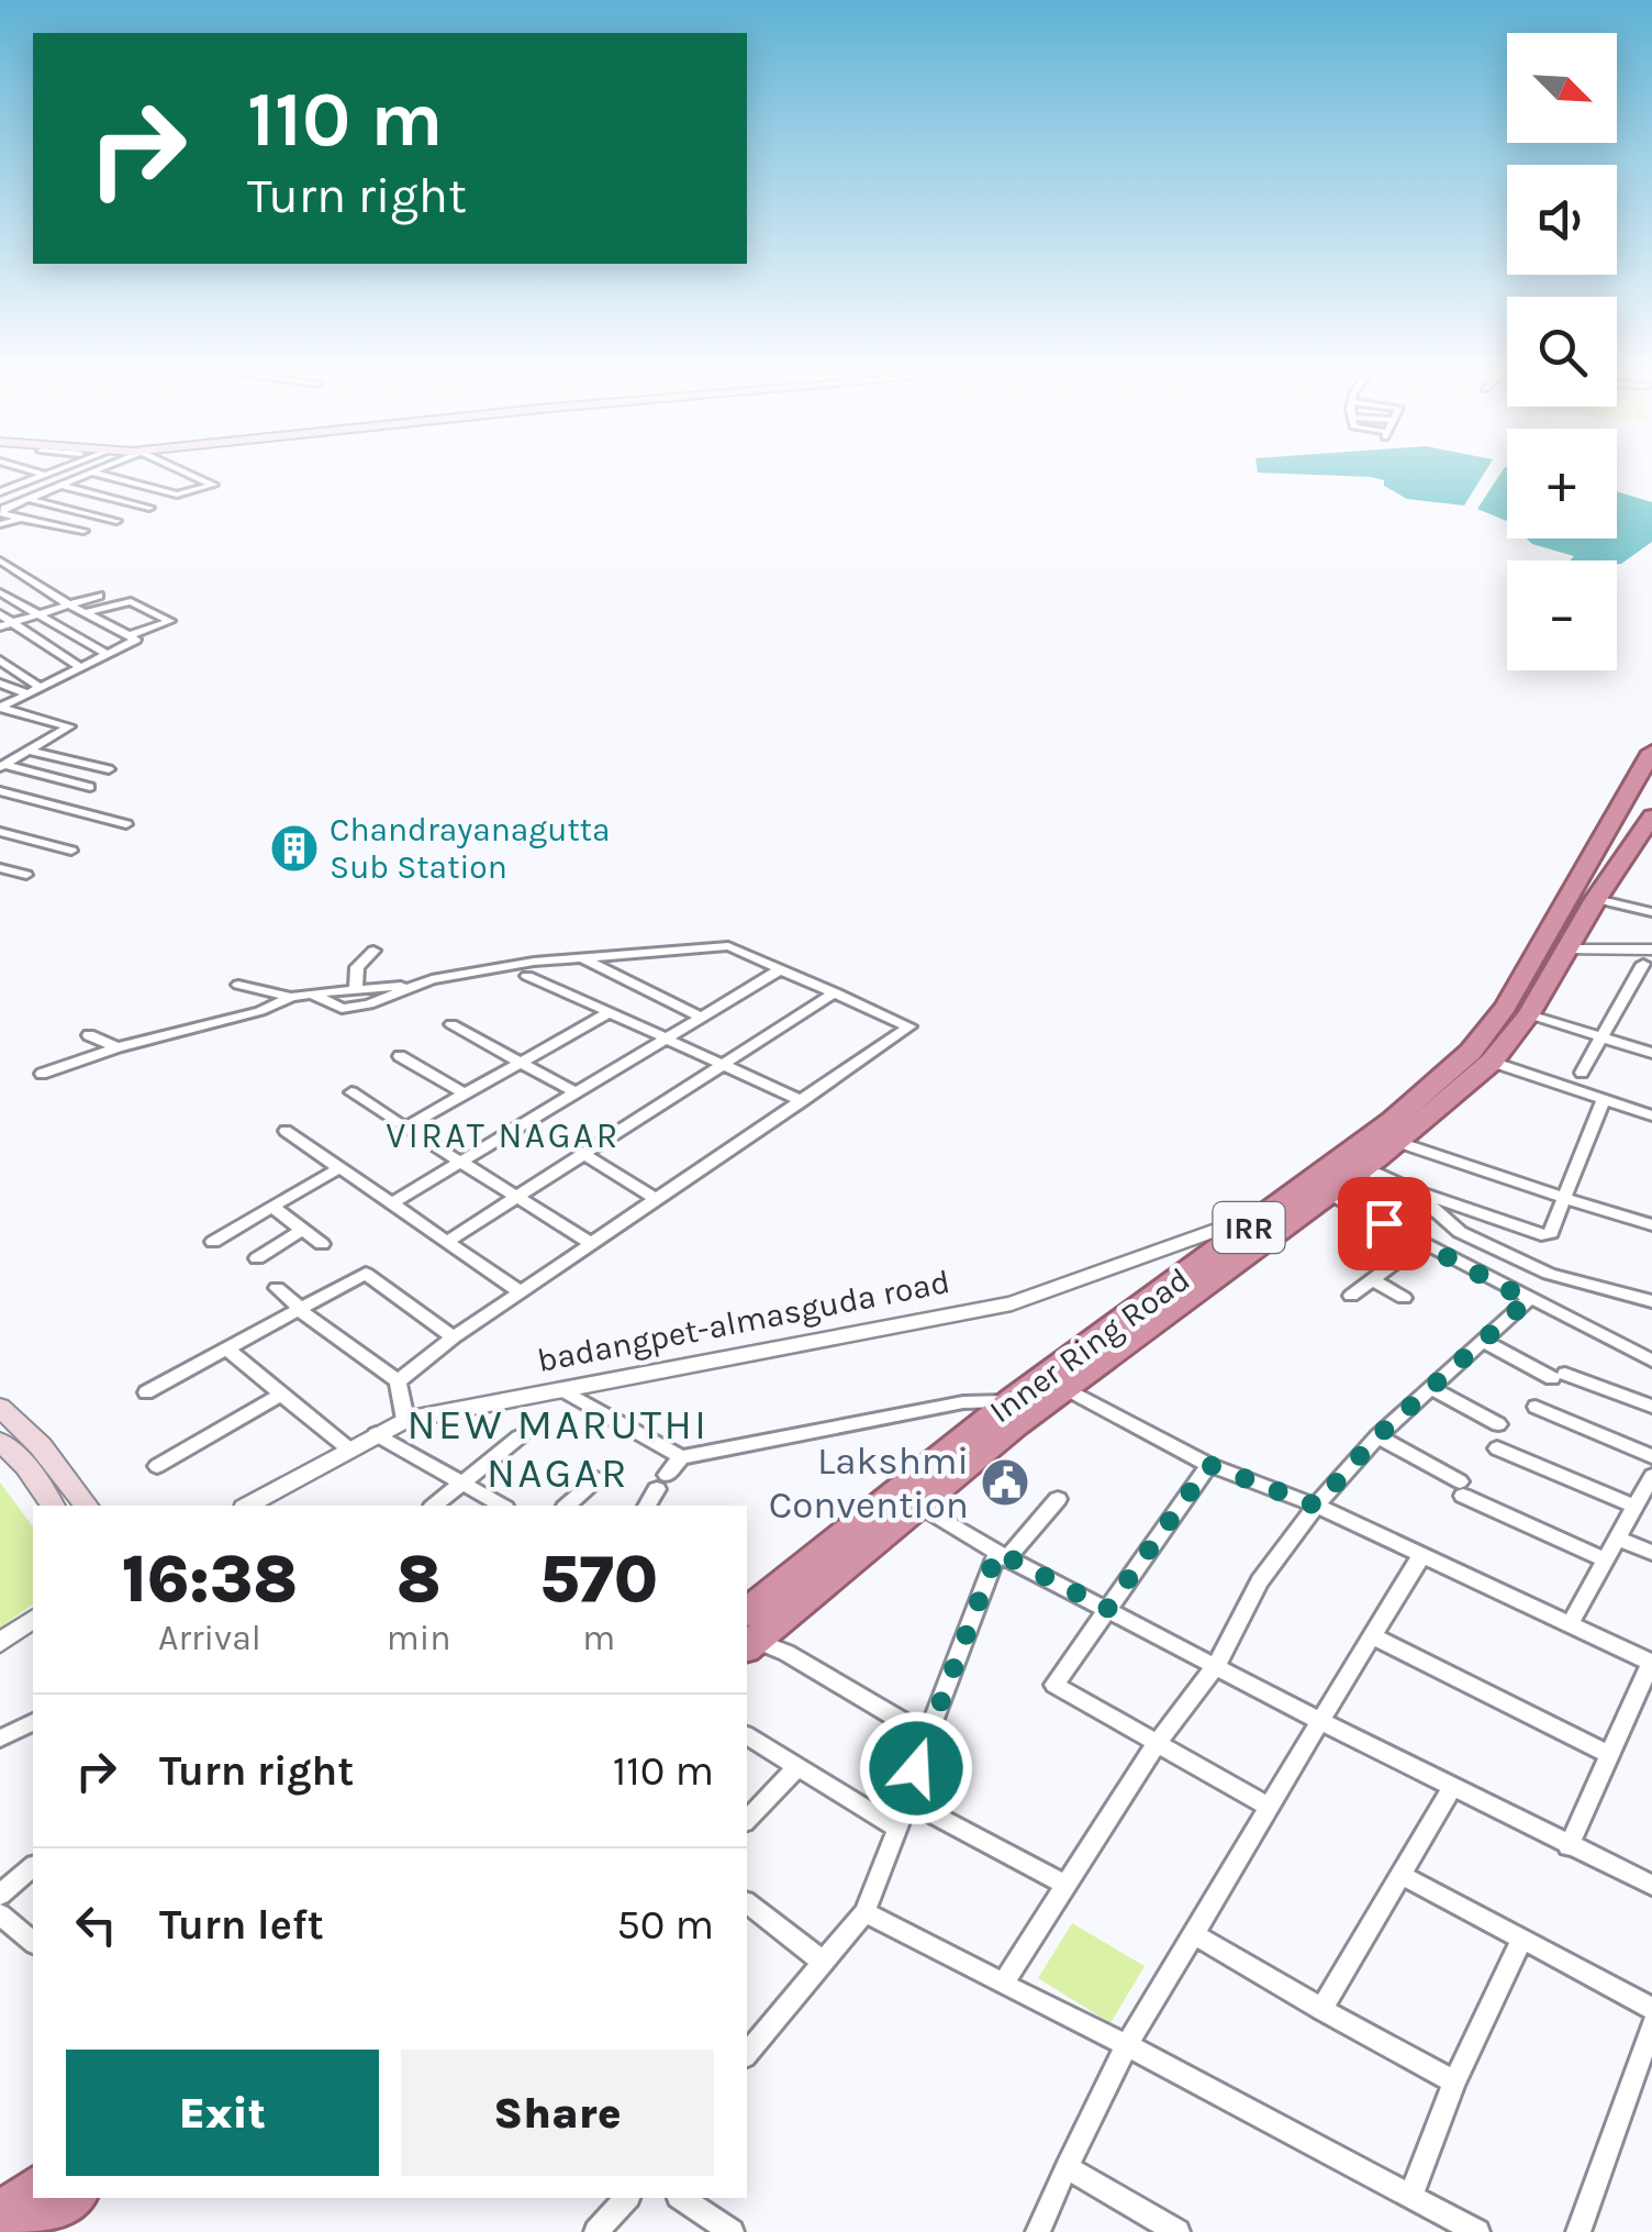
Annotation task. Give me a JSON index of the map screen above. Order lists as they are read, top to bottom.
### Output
{
  "streets": {
    "highway": ["IRR", "Inner Ring Road"],
    "street": ["badangpet-almasguda road"]
  },
  "crossings": [
    ["badangpet-almasguda road", "Inner Ring Road"]
  ],
  "districts": ["VIRAT NAGAR", "NEW MARUTHI NAGAR"],
  "places": {
    "building": ["Chandrayanagutta Sub Station"],
    "public building": ["Lakshmi Convention"]
  },
  "north": "bottom right",
  "page": {
    "map_buttons": ["+", "−"],
    "turn": ["110 m", "Turn right"],
    "eta": [
      "16:38",
      "Arrival",
      "8",
      "min",
      "570",
      "m"
    ],
    "list": [
      {
        "name": "Turn right",
        "value": "110 m"
      },
      {
        "name": "Turn left",
        "value": "50 m"
      }
    ],
    "buttons": ["Exit", "Share"]
  }
}
